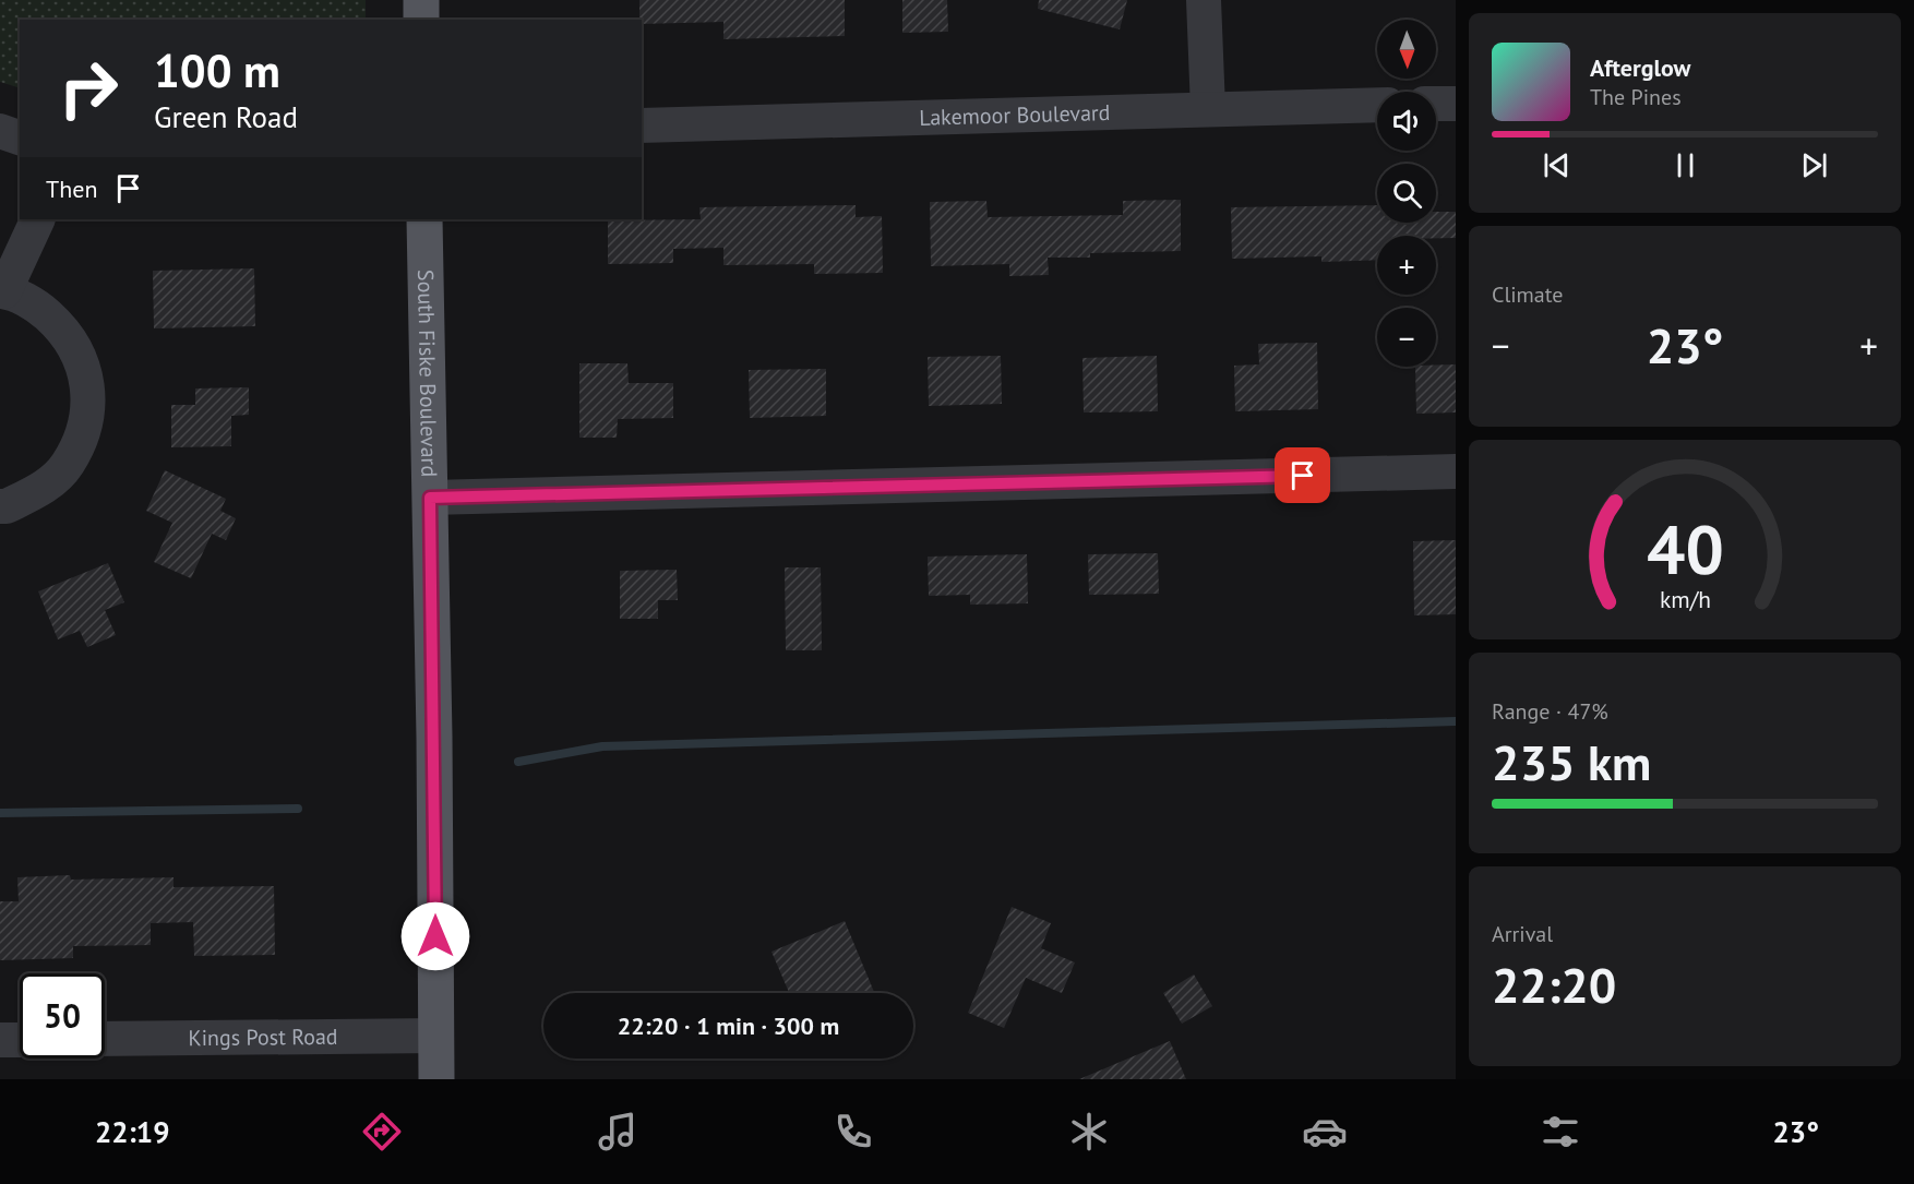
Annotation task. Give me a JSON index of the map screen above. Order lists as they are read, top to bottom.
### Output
{
  "streets": {
    "main road": ["South Fiske Boulevard"],
    "street": ["Lakemoor Boulevard", "Kings Post Road"]
  },
  "crossings": [
    ["South Fiske Boulevard", "Kings Post Road"]
  ],
  "north": "bottom",
  "page": {
    "map_buttons": ["+", "−"],
    "turn": ["100 m", "Green Road"],
    "song": ["Afterglow", "The Pines"],
    "then": "Then",
    "tile": [
      "Climate",
      ["Range · 47%", "235 km"],
      ["Arrival", "22:20"]
    ],
    "heat": ["−", "23°", "+"],
    "limit": "50",
    "trip": "22:20 · 1 min · 300 m",
    "tabs": ["22:19", "23°"],
    "gauge": ["40", "km/h"]
  }
}
